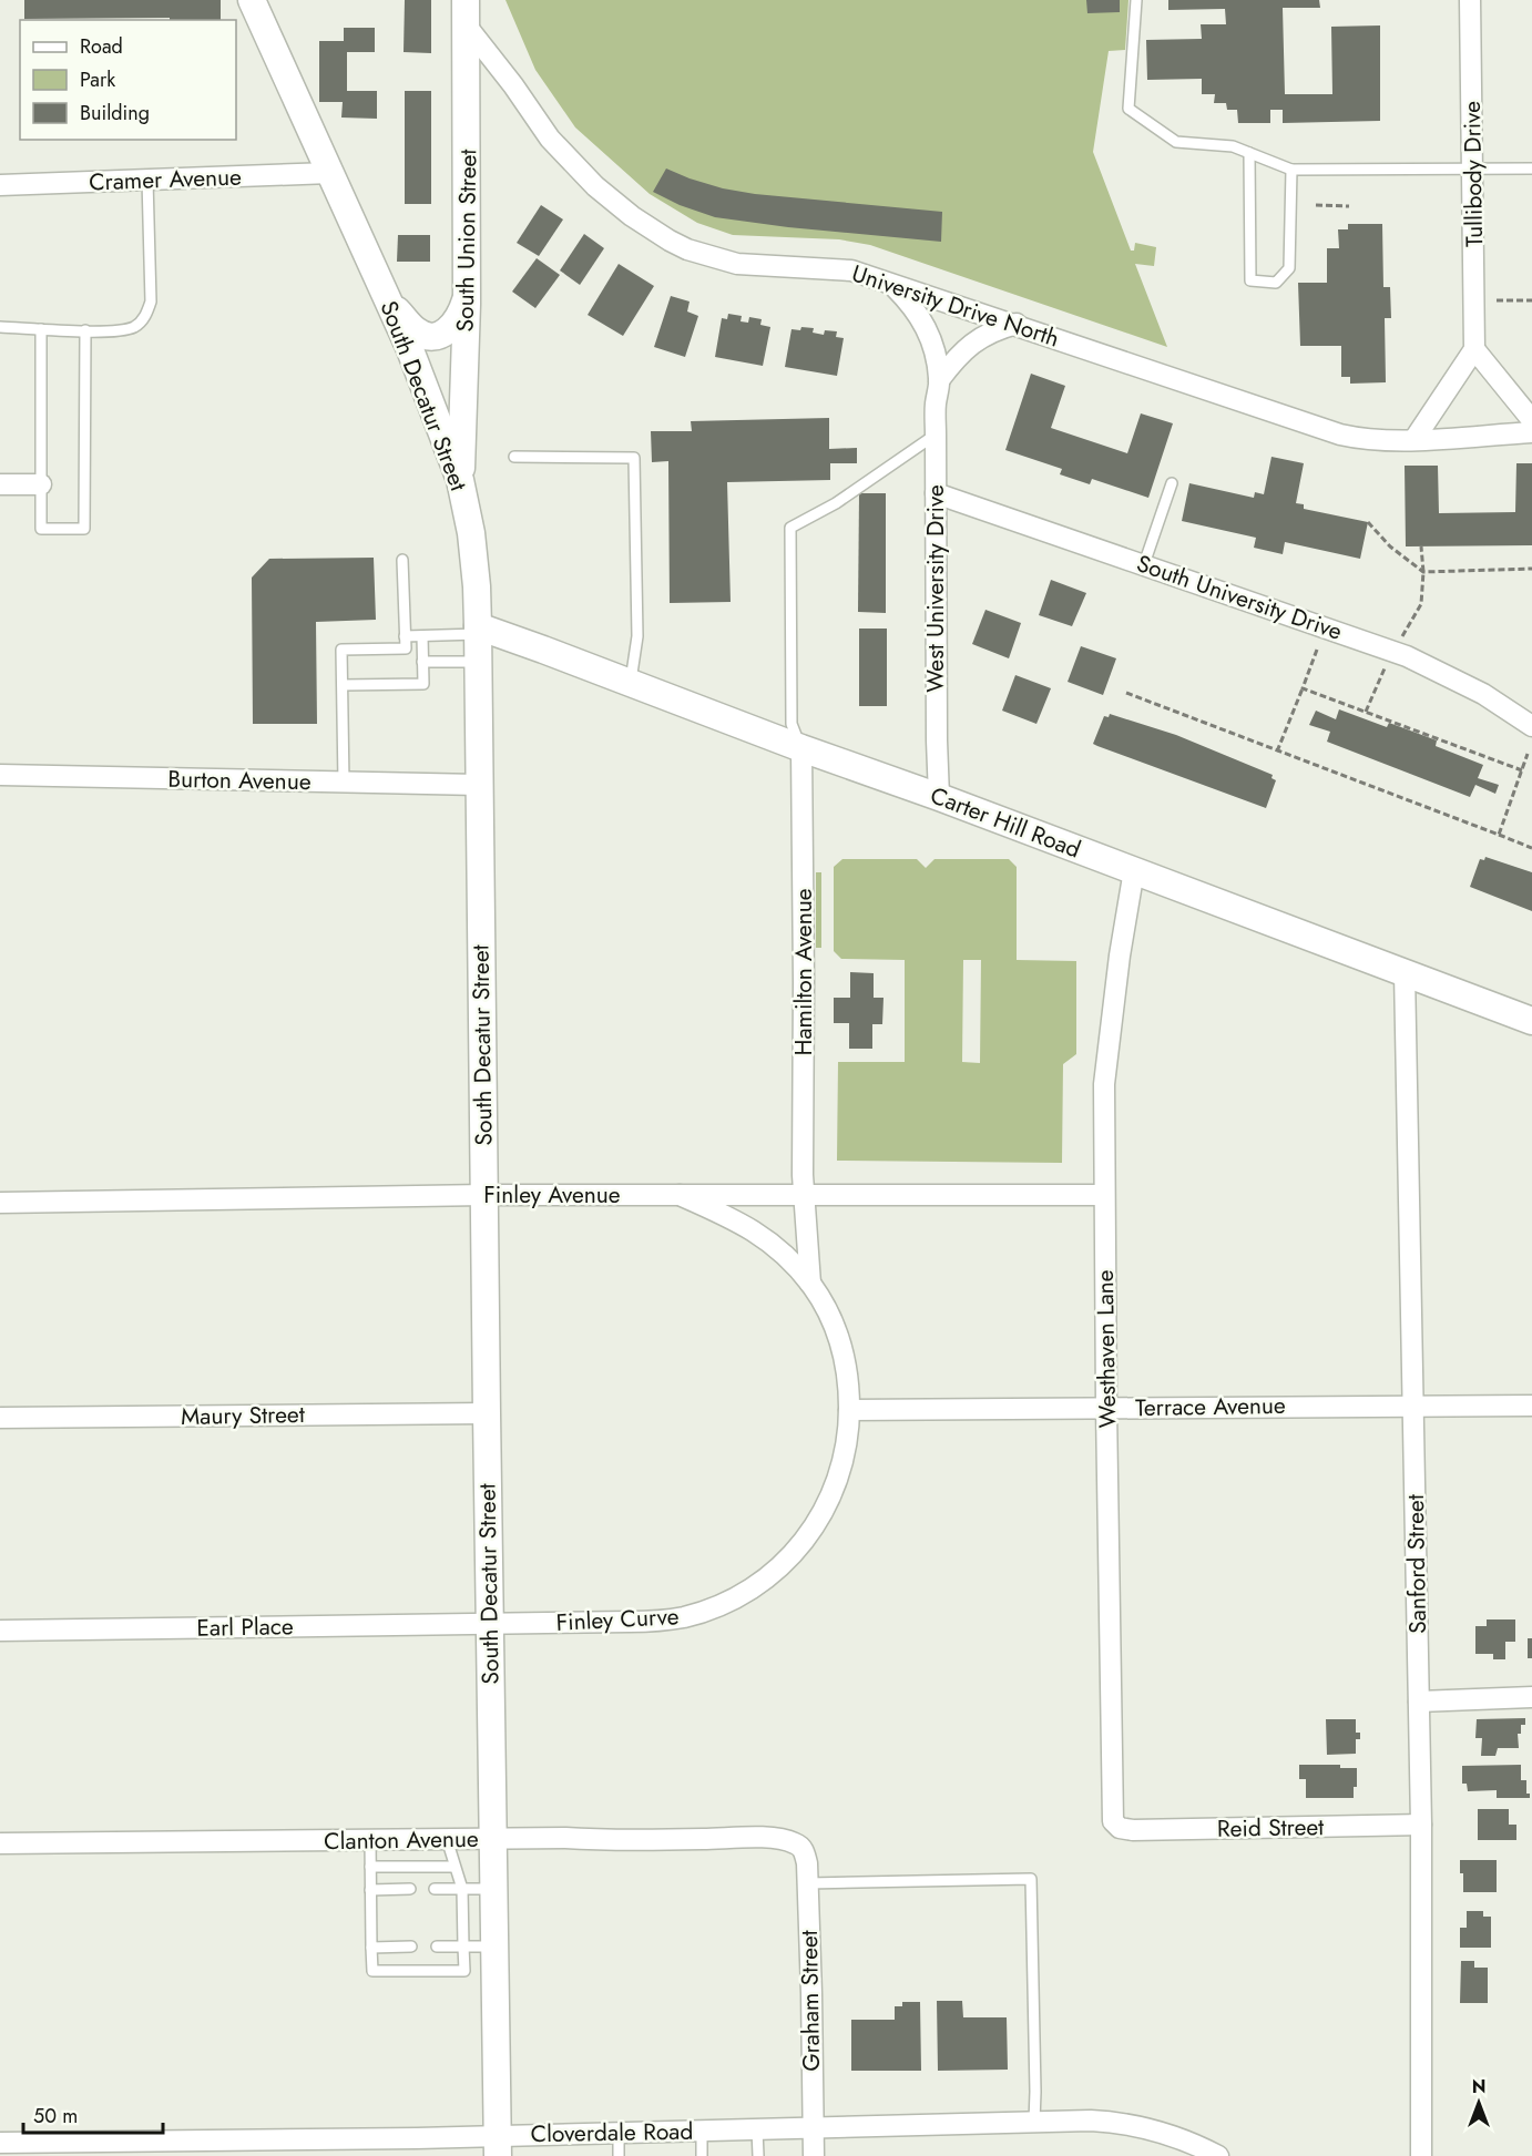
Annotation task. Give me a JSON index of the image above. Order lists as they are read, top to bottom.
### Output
{
  "streets": {
    "main road": ["South Union Street", "South Decatur Street", "Carter Hill Road"],
    "street": [
      "Tullibody Drive",
      "Cramer Avenue",
      "University Drive North",
      "West University Drive",
      "South University Drive",
      "Burton Avenue",
      "Hamilton Avenue",
      "Finley Avenue",
      "Westhaven Lane",
      "Terrace Avenue",
      "Maury Street",
      "Sanford Street",
      "Finley Curve",
      "Earl Place",
      "Reid Street",
      "Clanton Avenue",
      "Graham Street",
      "Cloverdale Road"
    ]
  },
  "crossings": [
    ["Cramer Avenue", "South Decatur Street"],
    ["South Union Street", "University Drive North"],
    ["South Union Street", "South Decatur Street"],
    ["University Drive North", "West University Drive"],
    ["South Decatur Street", "Burton Avenue"],
    ["South Decatur Street", "Carter Hill Road"],
    ["South Decatur Street", "Finley Avenue"],
    ["South Decatur Street", "Maury Street"],
    ["South Decatur Street", "Finley Curve"],
    ["South Decatur Street", "Earl Place"],
    ["South Decatur Street", "Clanton Avenue"],
    ["South Decatur Street", "Cloverdale Road"],
    ["West University Drive", "South University Drive"],
    ["West University Drive", "Carter Hill Road"],
    ["Carter Hill Road", "Hamilton Avenue"],
    ["Carter Hill Road", "Westhaven Lane"],
    ["Carter Hill Road", "Sanford Street"],
    ["Hamilton Avenue", "Finley Avenue"],
    ["Hamilton Avenue", "Finley Curve"],
    ["Finley Avenue", "Westhaven Lane"],
    ["Finley Avenue", "Finley Curve"],
    ["Westhaven Lane", "Terrace Avenue"],
    ["Westhaven Lane", "Reid Street"],
    ["Terrace Avenue", "Sanford Street"],
    ["Terrace Avenue", "Finley Curve"],
    ["Sanford Street", "Reid Street"],
    ["Finley Curve", "Earl Place"],
    ["Clanton Avenue", "Graham Street"],
    ["Graham Street", "Cloverdale Road"]
  ],
  "legend": ["Road", "Park", "Building"],
  "scale_bar": "50 m",
  "north": "top"
}
